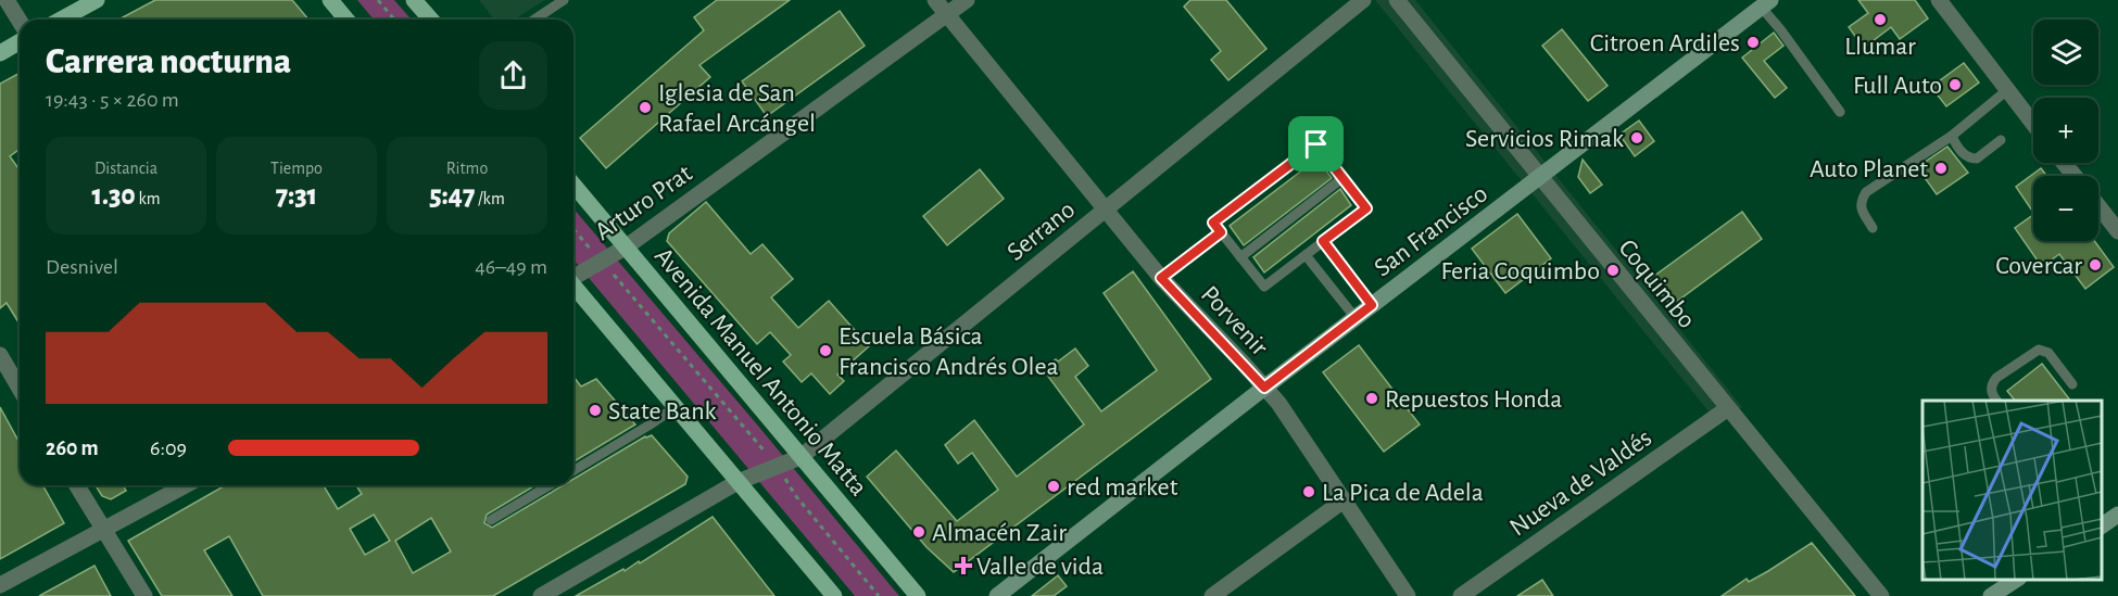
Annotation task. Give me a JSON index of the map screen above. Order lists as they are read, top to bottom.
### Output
{
  "streets": {
    "main road": ["San Francisco", "Avenida Manuel Antonio Matta"],
    "street": [
      "Arturo Prat",
      "Serrano",
      "Coquimbo",
      "Porvenir",
      "Nueva de Valdés"
    ]
  },
  "crossings": [
    ["Arturo Prat", "Porvenir"],
    ["Arturo Prat", "Avenida Manuel Antonio Matta"],
    ["Serrano", "Porvenir"],
    ["Serrano", "Avenida Manuel Antonio Matta"],
    ["San Francisco", "Coquimbo"],
    ["San Francisco", "Porvenir"],
    ["Coquimbo", "Nueva de Valdés"]
  ],
  "places": {
    "other": [
      "Llumar",
      "Citroen Ardiles",
      "Full Auto",
      "Iglesia de San Rafael Arcángel",
      "Servicios Rimak",
      "Auto Planet",
      "Covercar",
      "Feria Coquimbo",
      "Escuela Básica Francisco Andrés Olea",
      "Repuestos Honda",
      "State Bank",
      "red market",
      "La Pica de Adela",
      "Almacén Zair"
    ],
    "health": ["Valle de vida"]
  },
  "page": {
    "map_buttons": ["+", "−"],
    "heading": ["Carrera nocturna", "19:43 · 5 × 260 m"],
    "stats": [
      ["Distancia", "1.30 km"],
      ["Tiempo", "7:31"],
      ["Ritmo", "5:47 /km"]
    ],
    "chart": ["Desnivel", "46–49 m"],
    "list": [
      {
        "name": "260 m",
        "note": "6:09"
      }
    ]
  }
}
